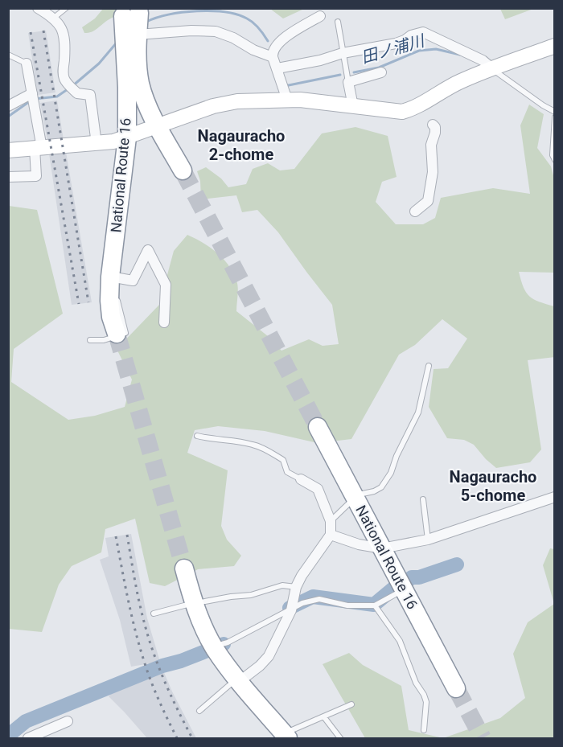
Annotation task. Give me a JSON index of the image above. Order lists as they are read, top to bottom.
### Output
{
  "streets": {
    "highway": ["National Route 16"]
  },
  "districts": ["Nagauracho 2-chome", "Nagauracho 5-chome"],
  "water": ["田ノ浦川"]
}
